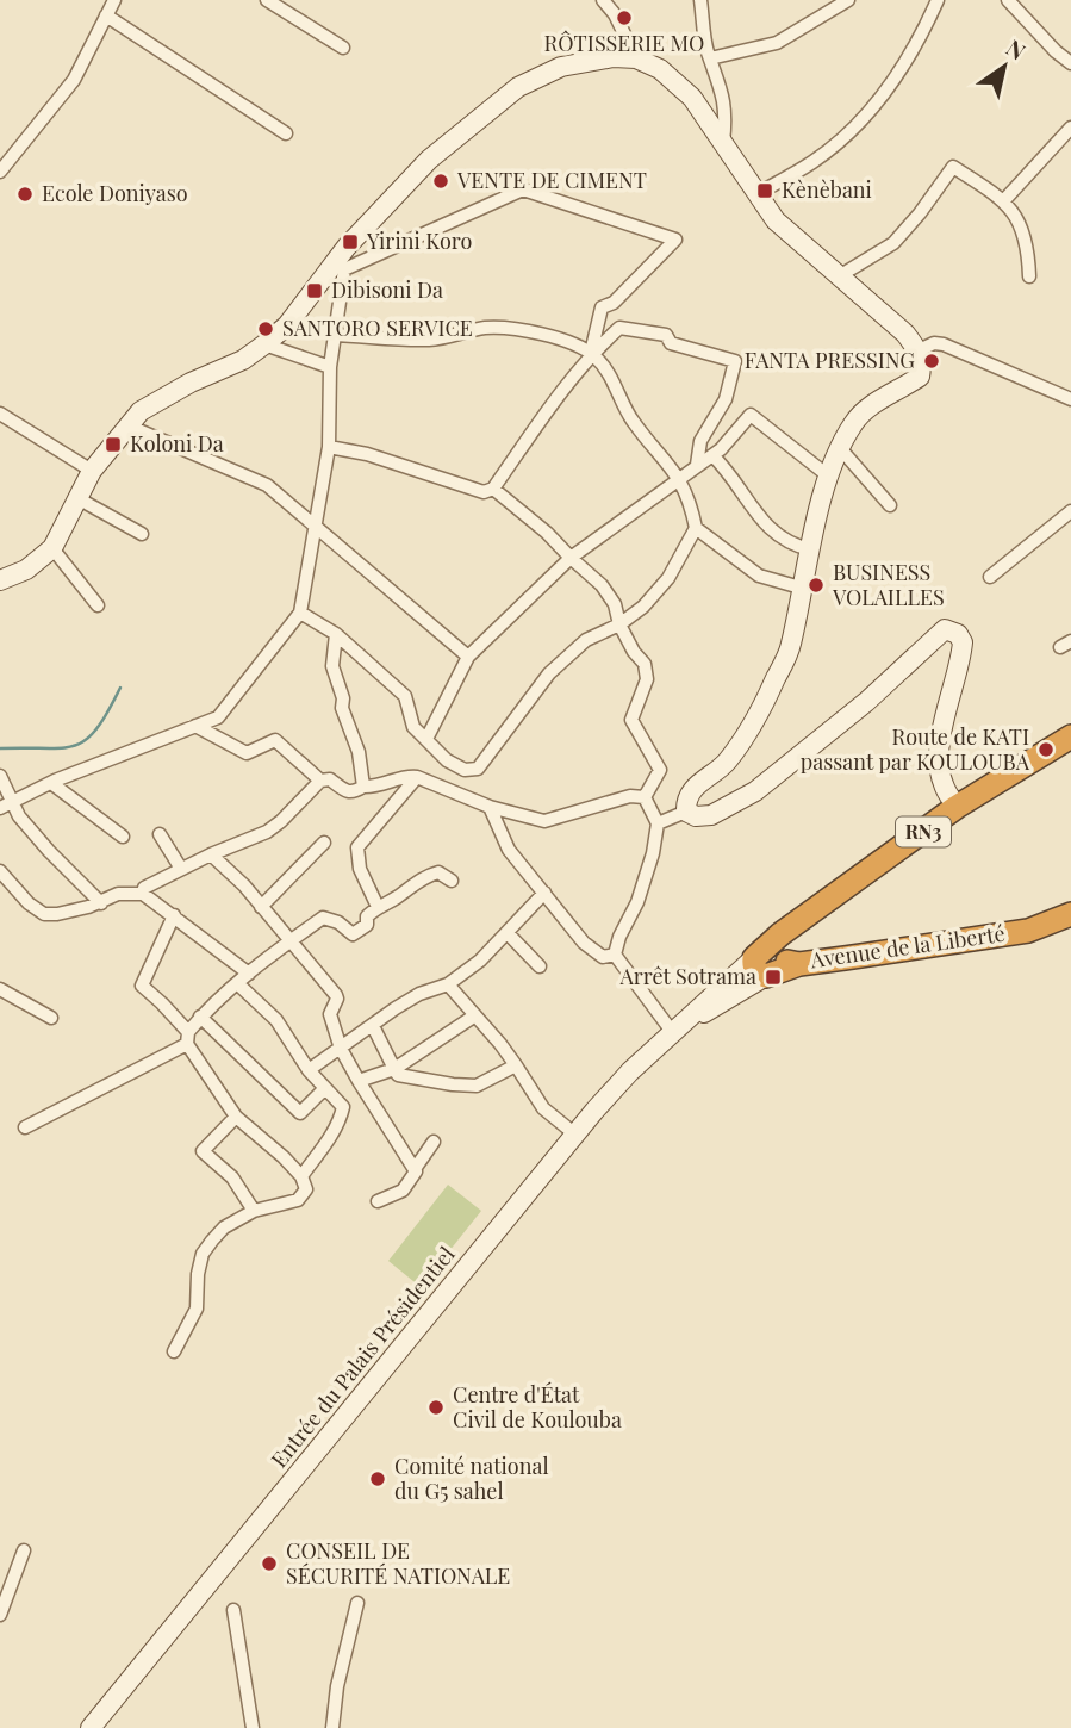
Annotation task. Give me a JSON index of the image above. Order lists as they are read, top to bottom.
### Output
{
  "streets": {
    "highway": ["RN3", "Avenue de la Liberté"],
    "street": ["Entrée du Palais Présidentiel"]
  },
  "crossings": [
    ["RN3", "Avenue de la Liberté"],
    ["RN3", "Entrée du Palais Présidentiel"]
  ],
  "places": {
    "other": [
      "RÔTISSERIE MO",
      "VENTE DE CIMENT",
      "Ecole Doniyaso",
      "SANTORO SERVICE",
      "FANTA PRESSING",
      "BUSINESS VOLAILLES",
      "Route de KATI passant par KOULOUBA",
      "Centre d'État Civil de Koulouba",
      "Comité national du G5 sahel",
      "CONSEIL DE SÉCURITÉ NATIONALE"
    ],
    "transit": [
      "Kènèbani",
      "Yirini Koro",
      "Dibisoni Da",
      "Koloni Da",
      "Arrêt Sotrama"
    ]
  },
  "north": "top right"
}
